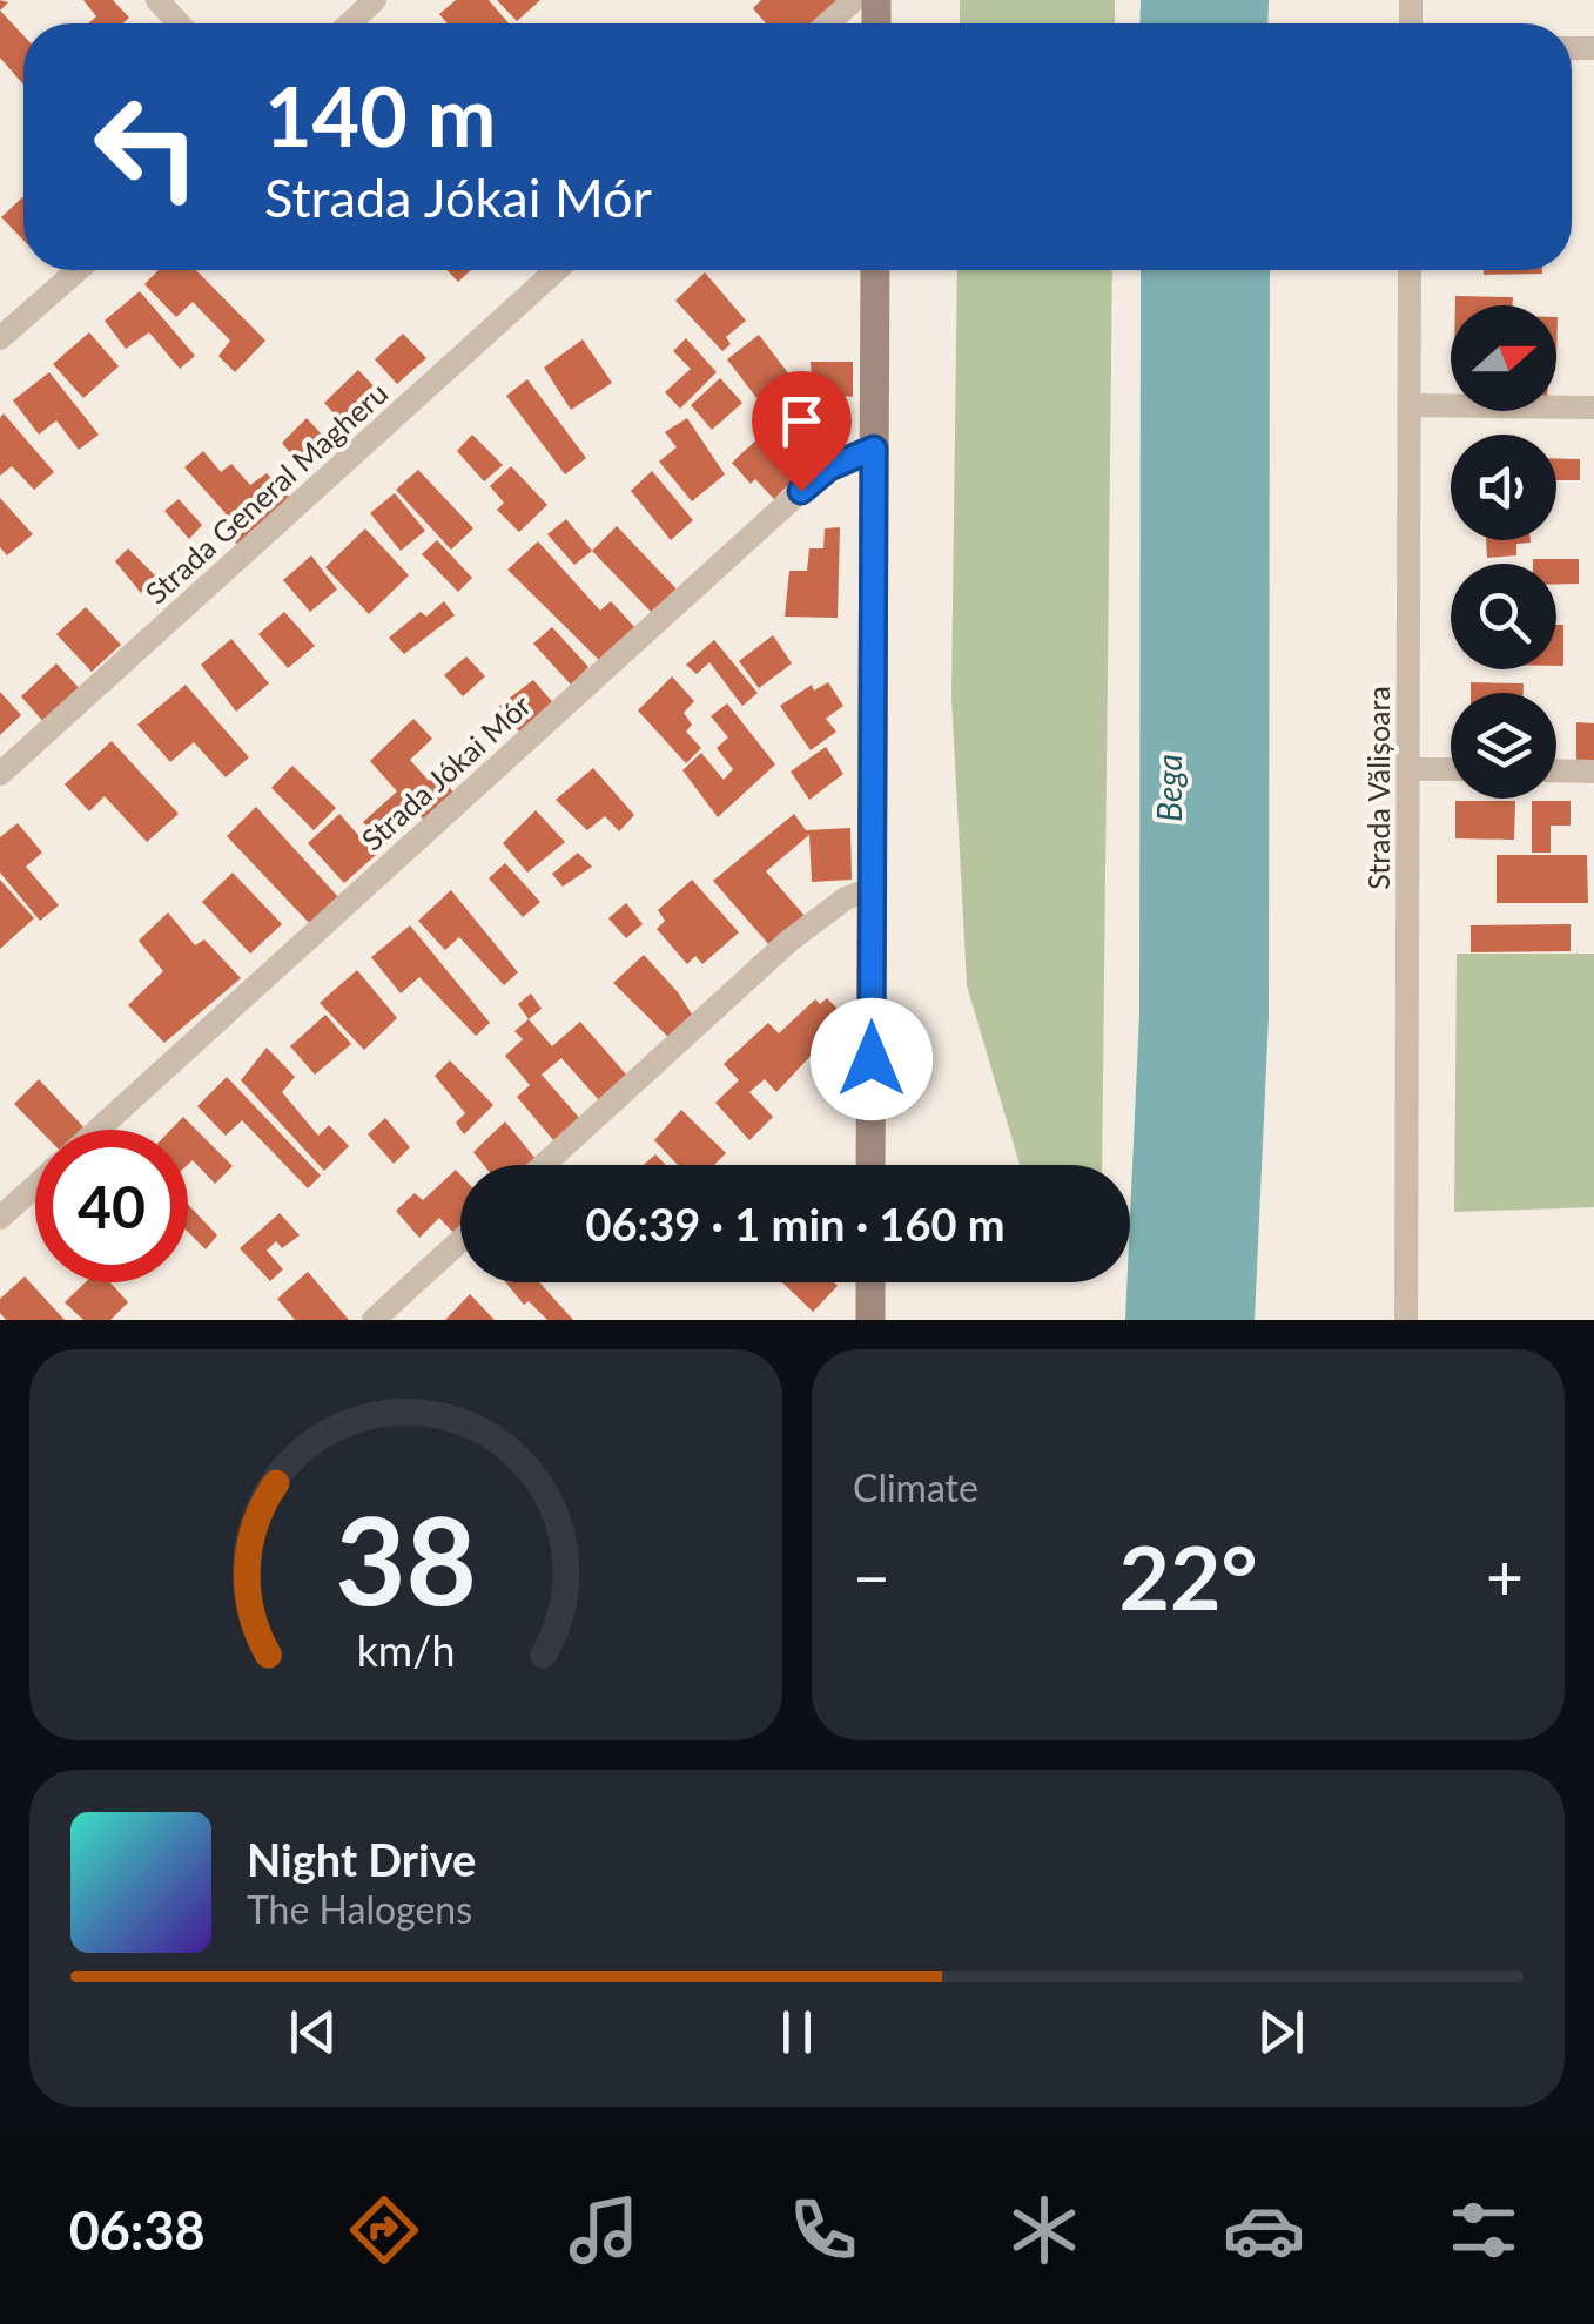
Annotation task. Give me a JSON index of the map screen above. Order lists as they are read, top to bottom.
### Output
{
  "streets": {
    "street": ["Strada General Magheru", "Strada Jókai Mór", "Strada Vălișoara"]
  },
  "water": ["Bega"],
  "north": "right",
  "page": {
    "turn": ["140 m", "Strada Jókai Mór"],
    "limit": "40",
    "trip": "06:39 · 1 min · 160 m",
    "tile": "Climate",
    "heat": ["−", "22°", "+"],
    "song": ["Night Drive", "The Halogens"],
    "tabs": "06:38",
    "gauge": ["38", "km/h"]
  }
}
